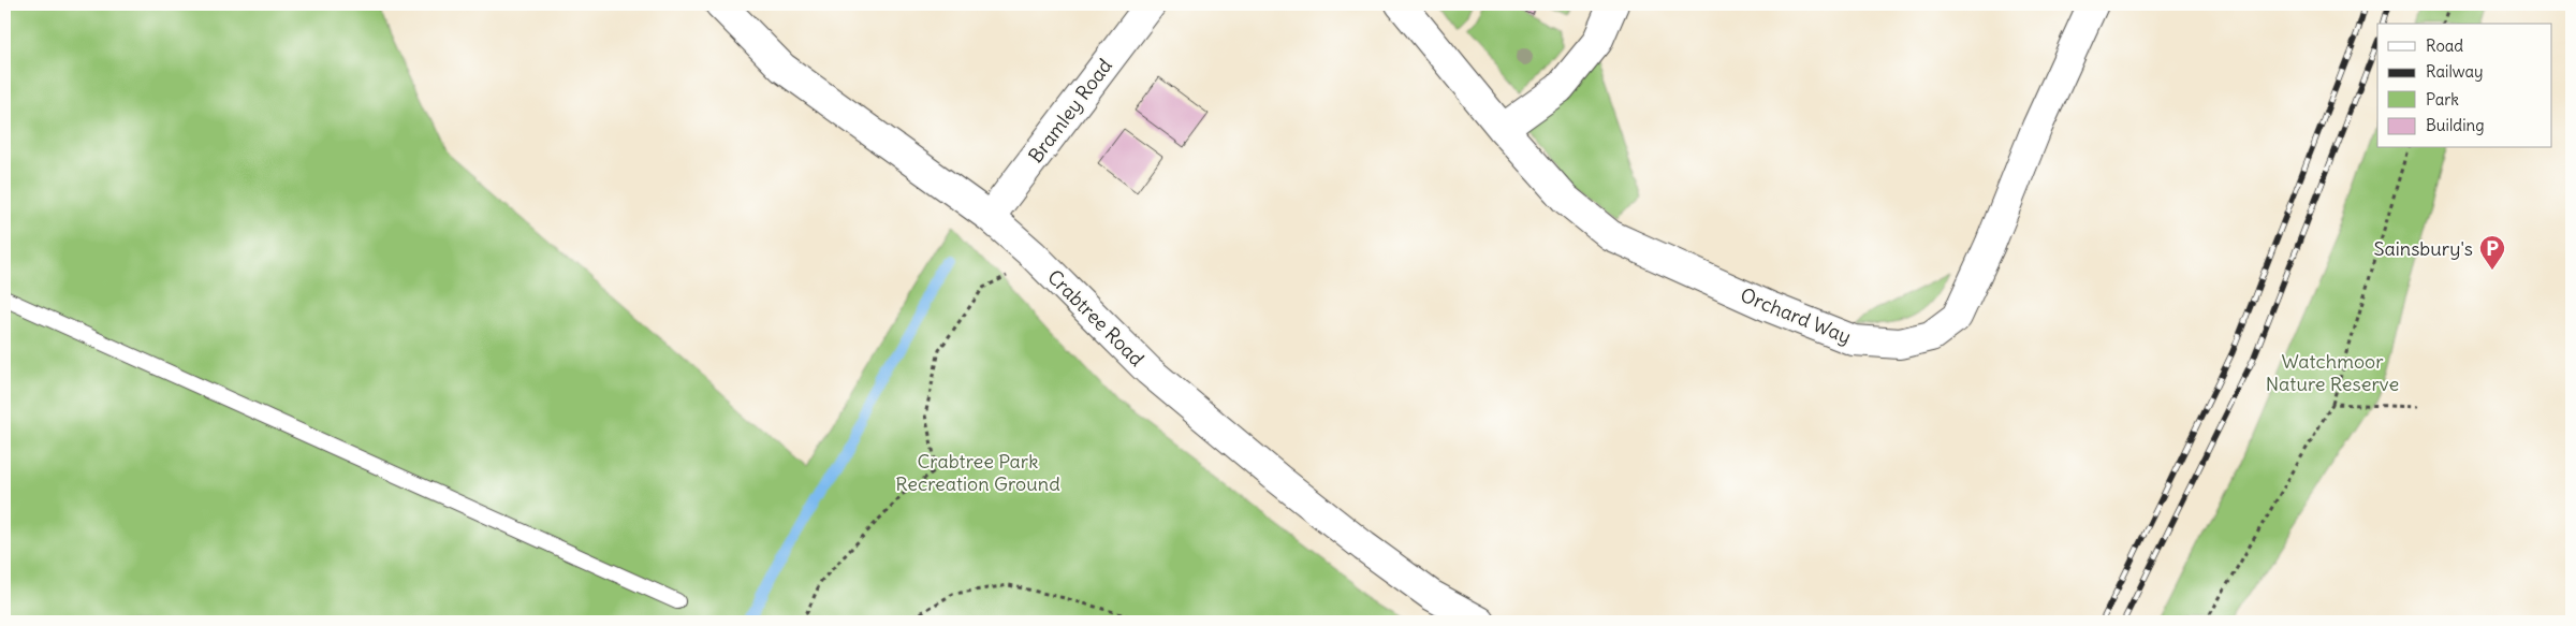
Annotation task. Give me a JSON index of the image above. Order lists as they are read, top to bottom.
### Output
{
  "streets": {
    "street": ["Bramley Road", "Orchard Way", "Crabtree Road"]
  },
  "crossings": [
    ["Bramley Road", "Crabtree Road"]
  ],
  "parks": ["Watchmoor Nature Reserve", "Crabtree Park Recreation Ground"],
  "places": {
    "parking": ["Sainsbury's"]
  },
  "legend": [
    "Road",
    "Railway",
    "Park",
    "Building"
  ]
}
